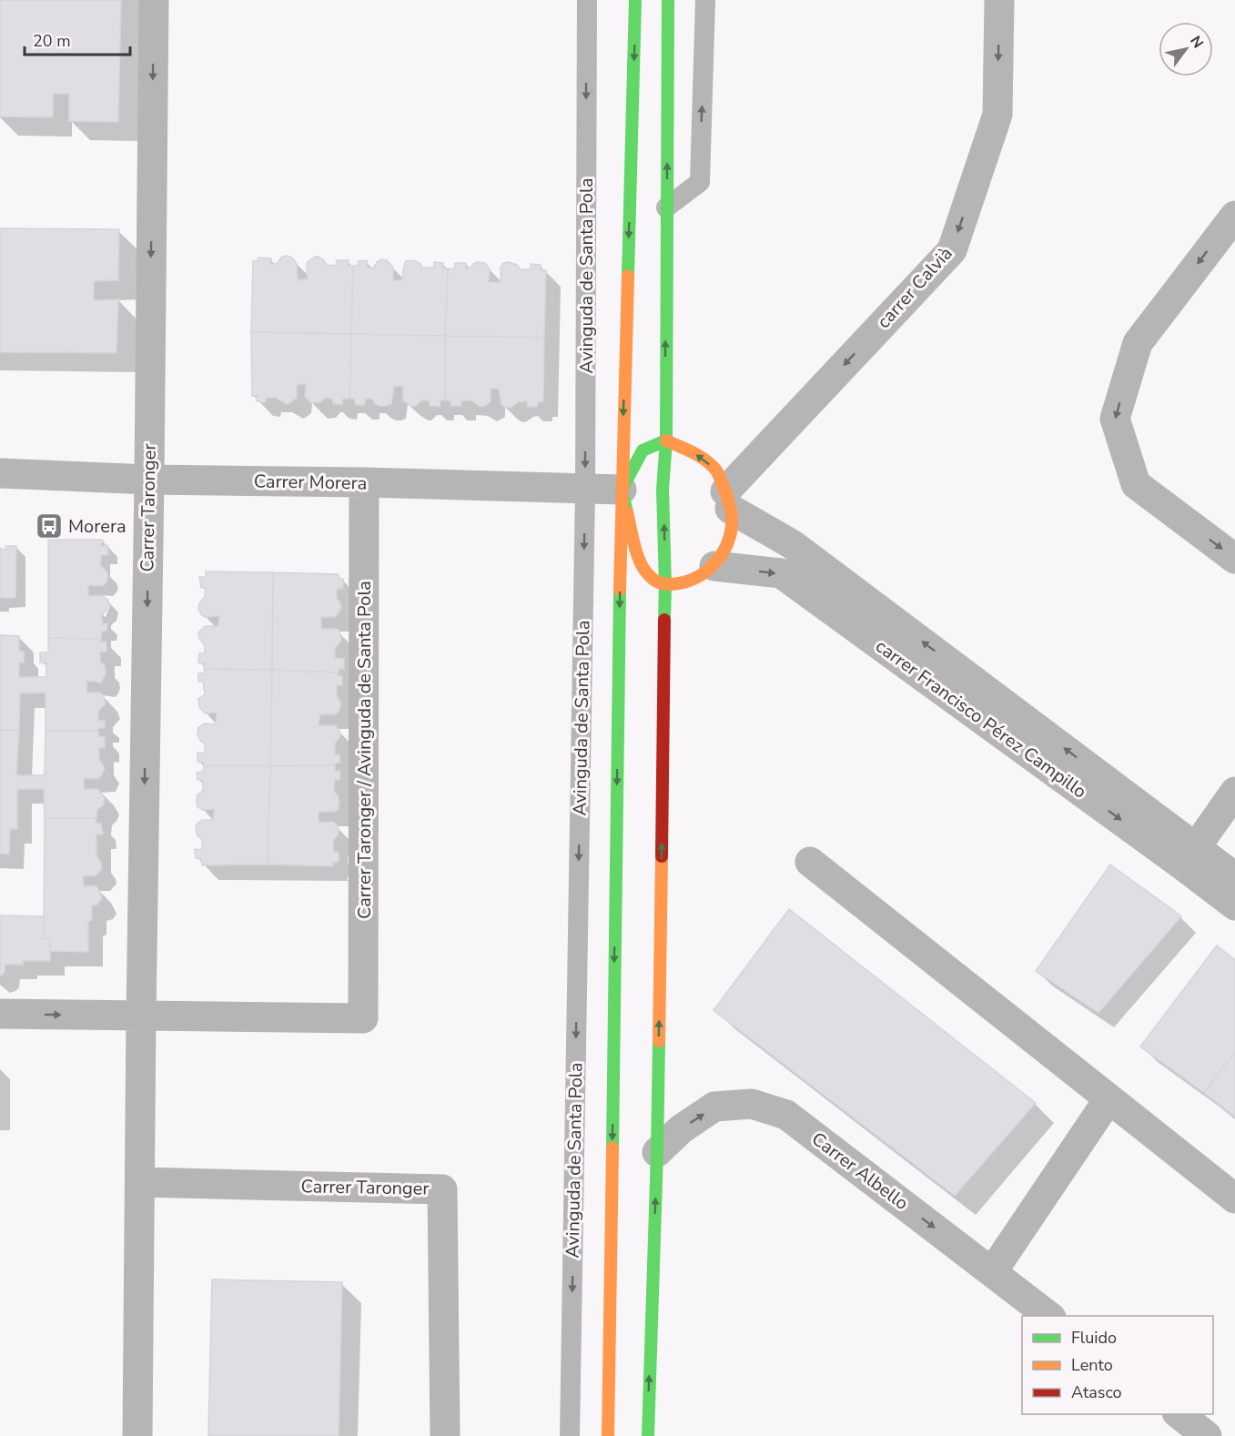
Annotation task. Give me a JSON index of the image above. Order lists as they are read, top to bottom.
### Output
{
  "streets": {
    "main road": ["Avinguda de Santa Pola"],
    "street": [
      "carrer Calvià",
      "Carrer Morera",
      "Carrer Taronger",
      "carrer Francisco Pérez Campillo",
      "Carrer Taronger / Avinguda de Santa Pola",
      "Carrer Albello"
    ]
  },
  "crossings": [
    ["Avinguda de Santa Pola", "Carrer Morera"],
    ["carrer Calvià", "carrer Francisco Pérez Campillo"],
    ["Carrer Morera", "Carrer Taronger"],
    ["Carrer Morera", "Carrer Taronger / Avinguda de Santa Pola"],
    ["Carrer Taronger", "Carrer Taronger / Avinguda de Santa Pola"]
  ],
  "one_way": ["Avinguda de Santa Pola", "carrer Calvià", "Carrer Taronger"],
  "places": {
    "bus stop": ["Morera"]
  },
  "legend": ["Fluido", "Lento", "Atasco"],
  "scale_bar": "20 m",
  "north": "top right"
}
